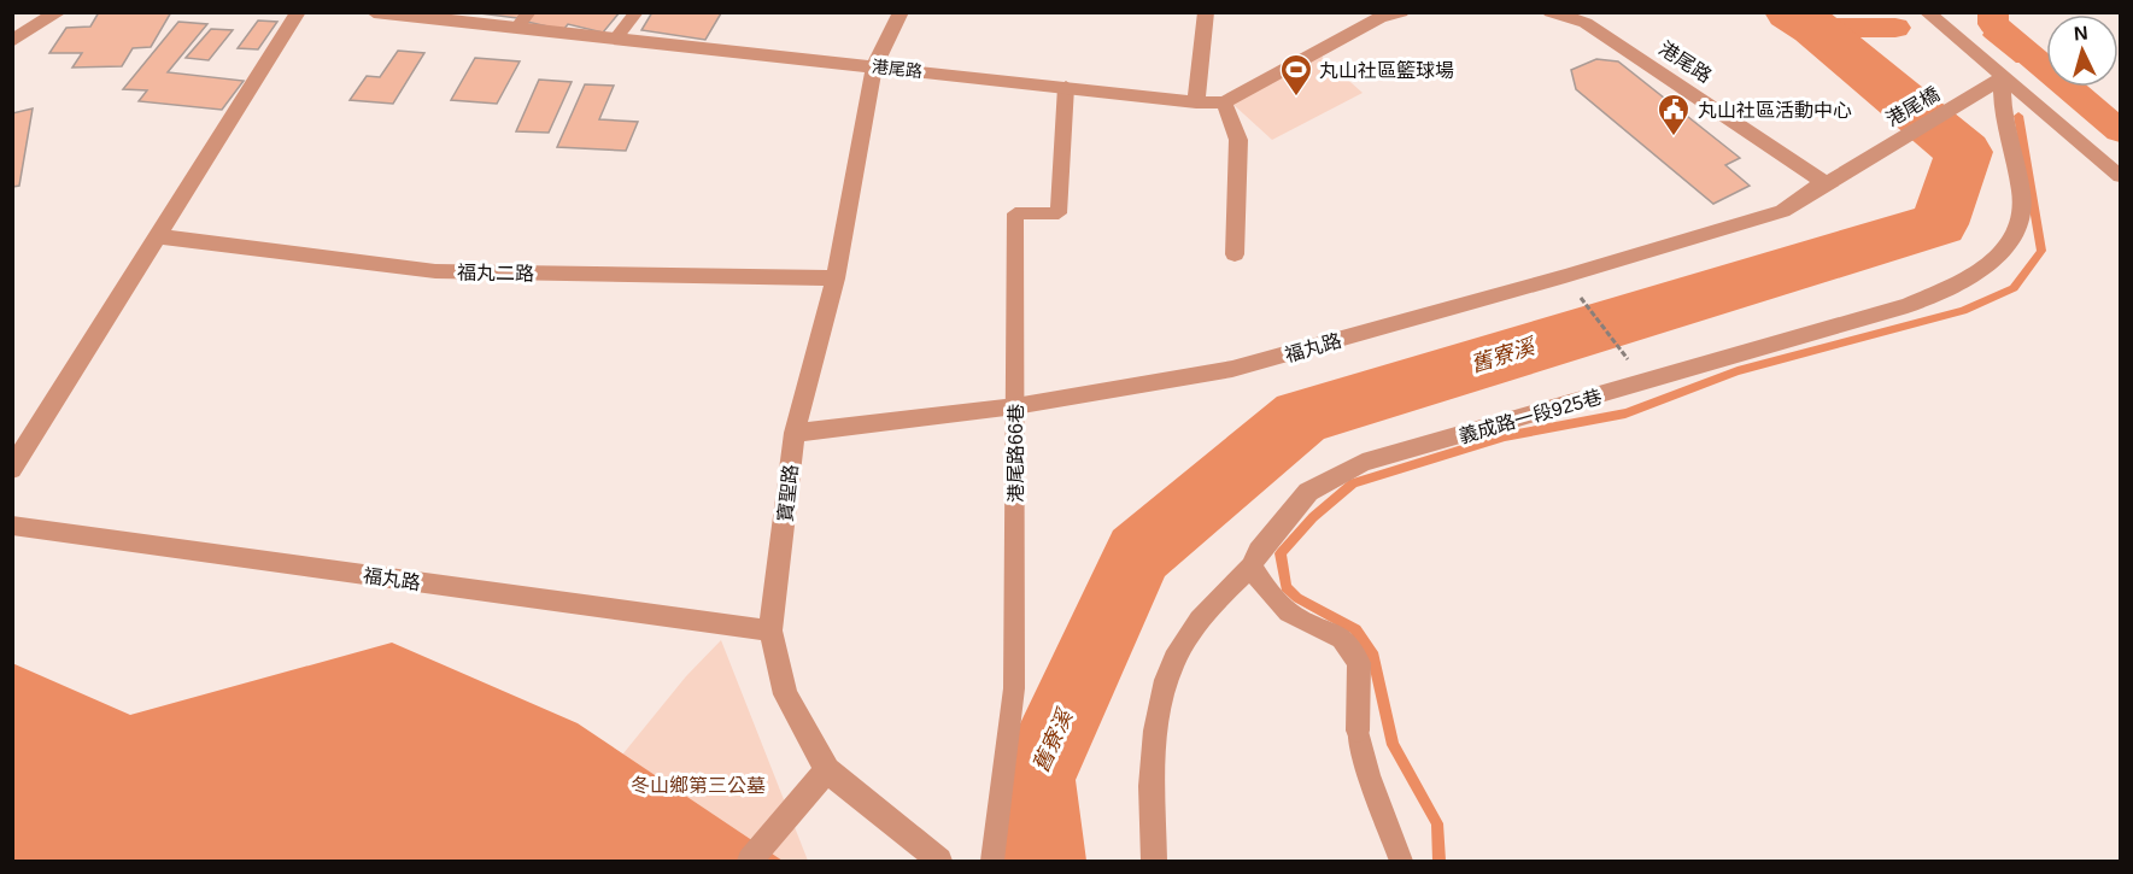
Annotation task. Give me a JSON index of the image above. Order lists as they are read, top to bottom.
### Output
{
  "streets": {
    "street": [
      "港尾路",
      "港尾橋",
      "福丸二路",
      "福丸路",
      "義成路一段925巷",
      "寶聖路"
    ],
    "lane": ["港尾路66巷"]
  },
  "crossings": [
    ["港尾路", "港尾橋"],
    ["港尾路", "福丸路"],
    ["港尾路", "港尾路66巷"],
    ["港尾路", "寶聖路"],
    ["港尾橋", "福丸路"],
    ["港尾橋", "義成路一段925巷"],
    ["福丸二路", "寶聖路"],
    ["福丸路", "港尾路66巷"],
    ["福丸路", "寶聖路"]
  ],
  "water": ["舊寮溪"],
  "parks": ["冬山鄉第三公墓"],
  "places": {
    "sports": ["丸山社區籃球場"],
    "public building": ["丸山社區活動中心"]
  },
  "north": "top"
}
